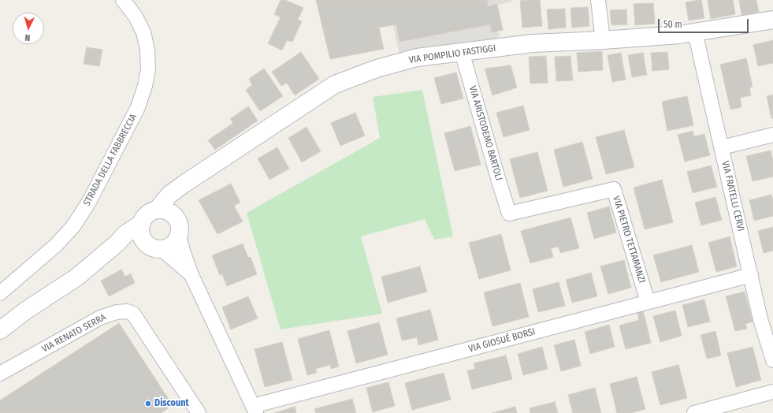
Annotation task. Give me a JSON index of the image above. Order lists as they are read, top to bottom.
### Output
{
  "streets": {
    "street": [
      "VIA POMPILIO FASTIGGI",
      "VIA ARISTODEMO BARTOLI",
      "STRADA DELLA FABBRECCIA",
      "VIA FRATELLI CERVI",
      "VIA PIETRO TETTAMANZI",
      "VIA RENATO SERRA",
      "VIA GIOSUÈ BORSI"
    ]
  },
  "crossings": [
    ["VIA POMPILIO FASTIGGI", "VIA ARISTODEMO BARTOLI"],
    ["VIA POMPILIO FASTIGGI", "VIA FRATELLI CERVI"],
    ["VIA ARISTODEMO BARTOLI", "VIA PIETRO TETTAMANZI"],
    ["VIA FRATELLI CERVI", "VIA GIOSUÈ BORSI"],
    ["VIA PIETRO TETTAMANZI", "VIA GIOSUÈ BORSI"]
  ],
  "places": ["Discount"],
  "scale_bar": "50 m",
  "north": "bottom"
}
